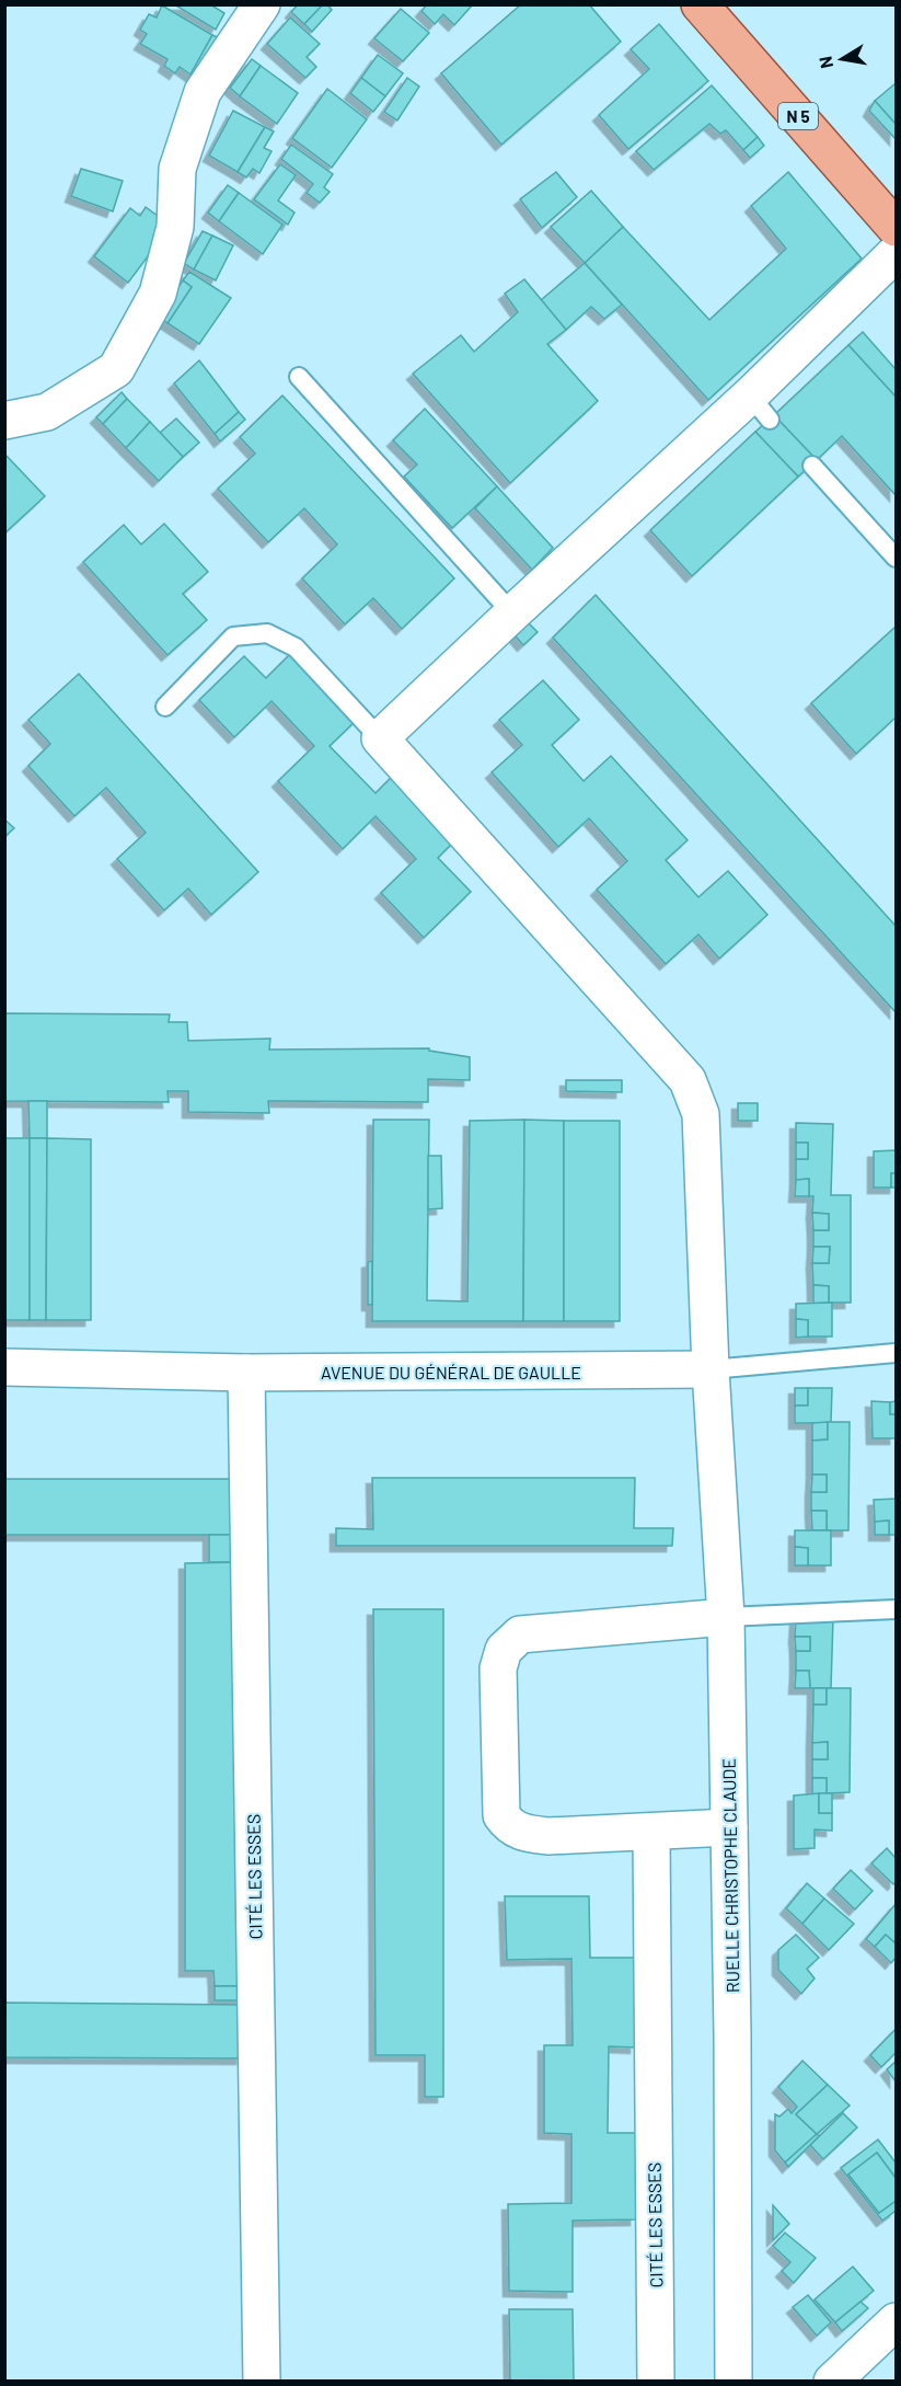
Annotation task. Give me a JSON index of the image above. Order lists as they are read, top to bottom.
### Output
{
  "streets": {
    "main road": ["N 5"],
    "street": ["AVENUE DU GÉNÉRAL DE GAULLE", "RUELLE CHRISTOPHE CLAUDE", "CITÉ LES ESSES"]
  },
  "crossings": [
    ["AVENUE DU GÉNÉRAL DE GAULLE", "RUELLE CHRISTOPHE CLAUDE"],
    ["AVENUE DU GÉNÉRAL DE GAULLE", "CITÉ LES ESSES"]
  ],
  "north": "left"
}
